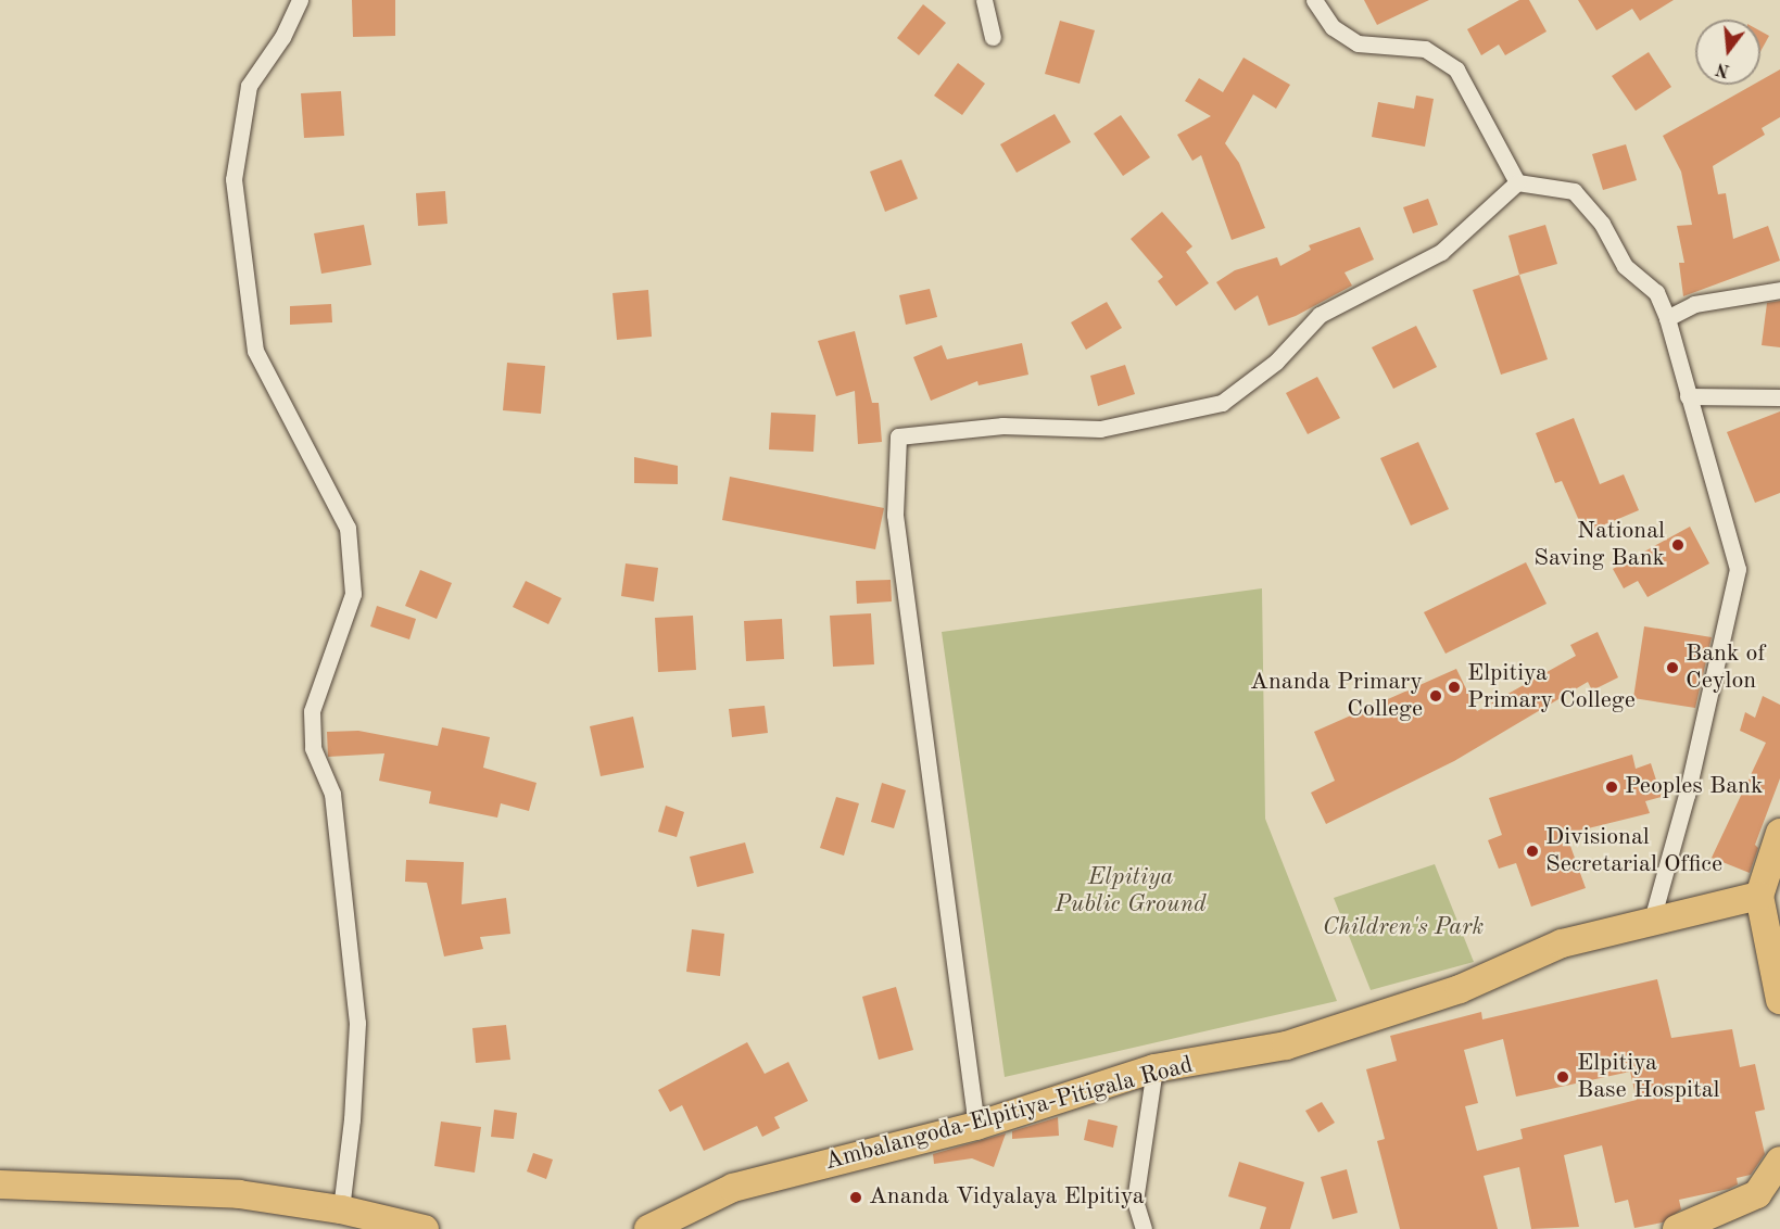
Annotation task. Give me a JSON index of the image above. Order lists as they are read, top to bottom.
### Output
{
  "streets": {
    "main road": ["Ambalangoda-Elpitiya-Pitigala Road"]
  },
  "parks": ["Elpitiya Public Ground", "Children's Park"],
  "places": [
    "National Saving Bank",
    "Bank of Ceylon",
    "Elpitiya Primary College",
    "Ananda Primary College",
    "Peoples Bank",
    "Divisional Secretarial Office",
    "Elpitiya Base Hospital",
    "Ananda Vidyalaya Elpitiya"
  ],
  "north": "bottom"
}
